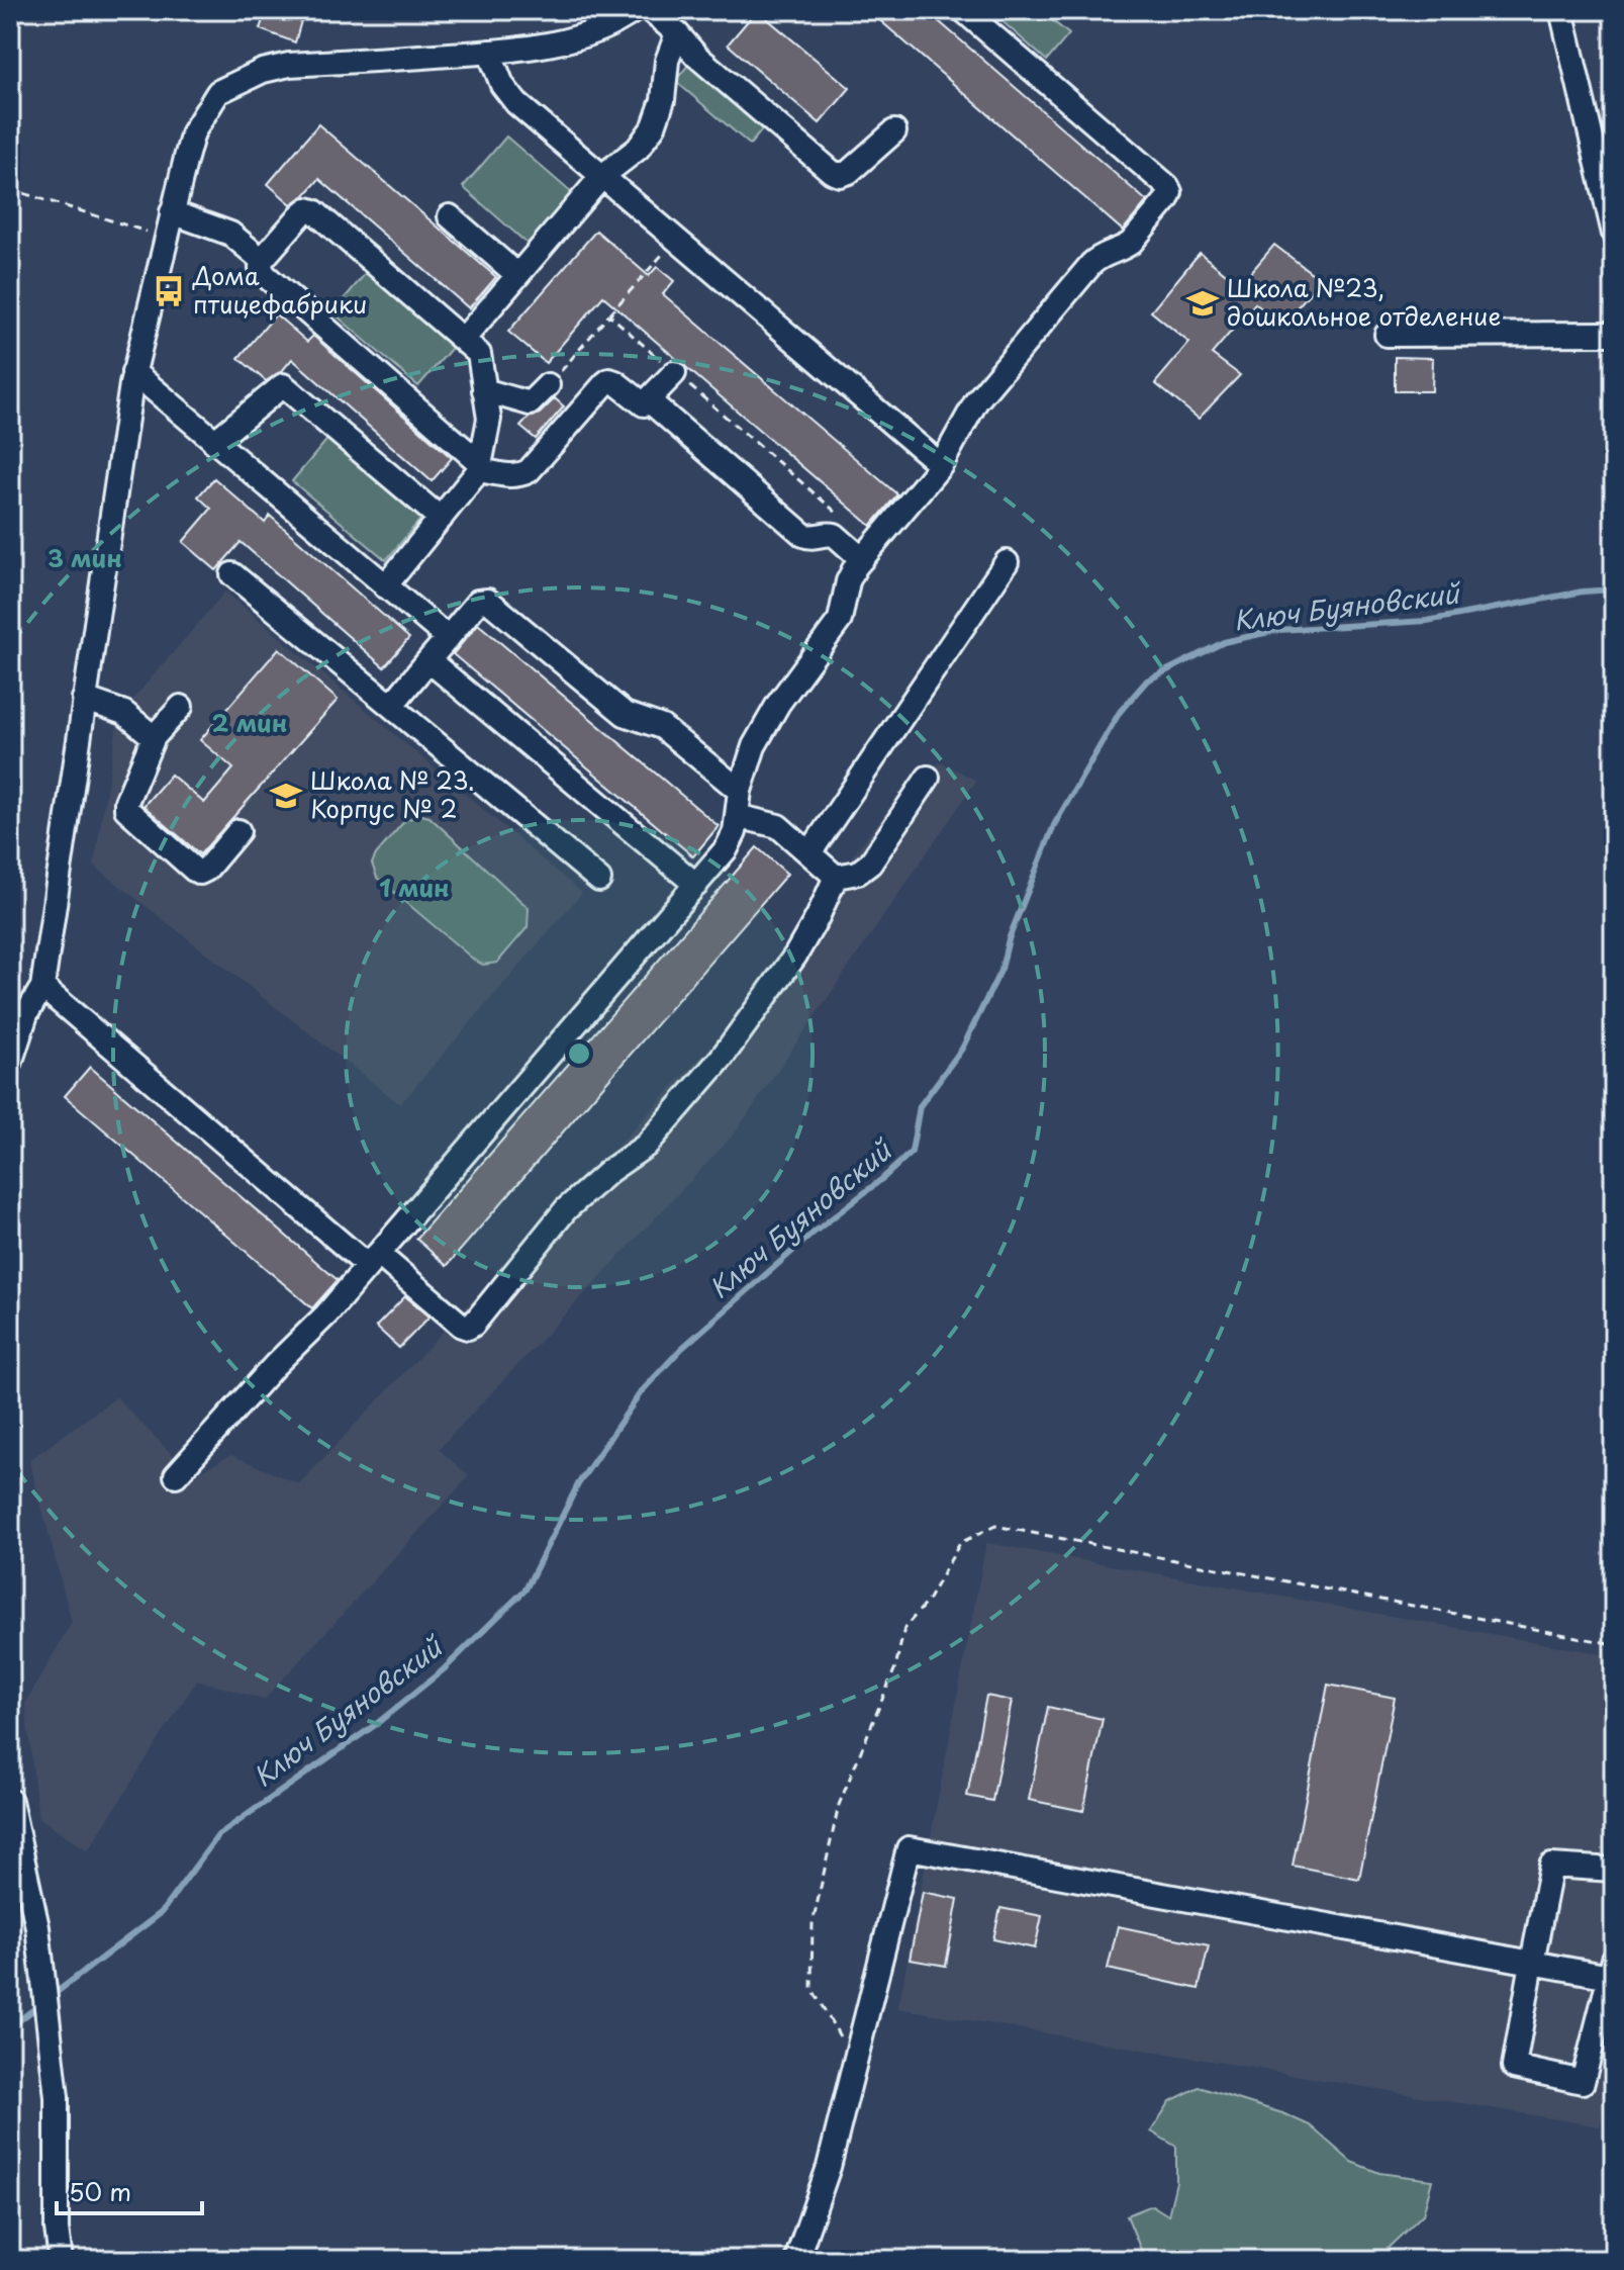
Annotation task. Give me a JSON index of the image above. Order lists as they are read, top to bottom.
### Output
{
  "water": ["Ключ Буяновский"],
  "places": {
    "bus stop": ["Дома птицефабрики"],
    "school or university": ["Школа №23, дошкольное отделение", "Школа № 23. Корпус № 2"]
  },
  "scale_bar": "50 m",
  "rings": ["3 мин", "2 мин", "1 мин"]
}
